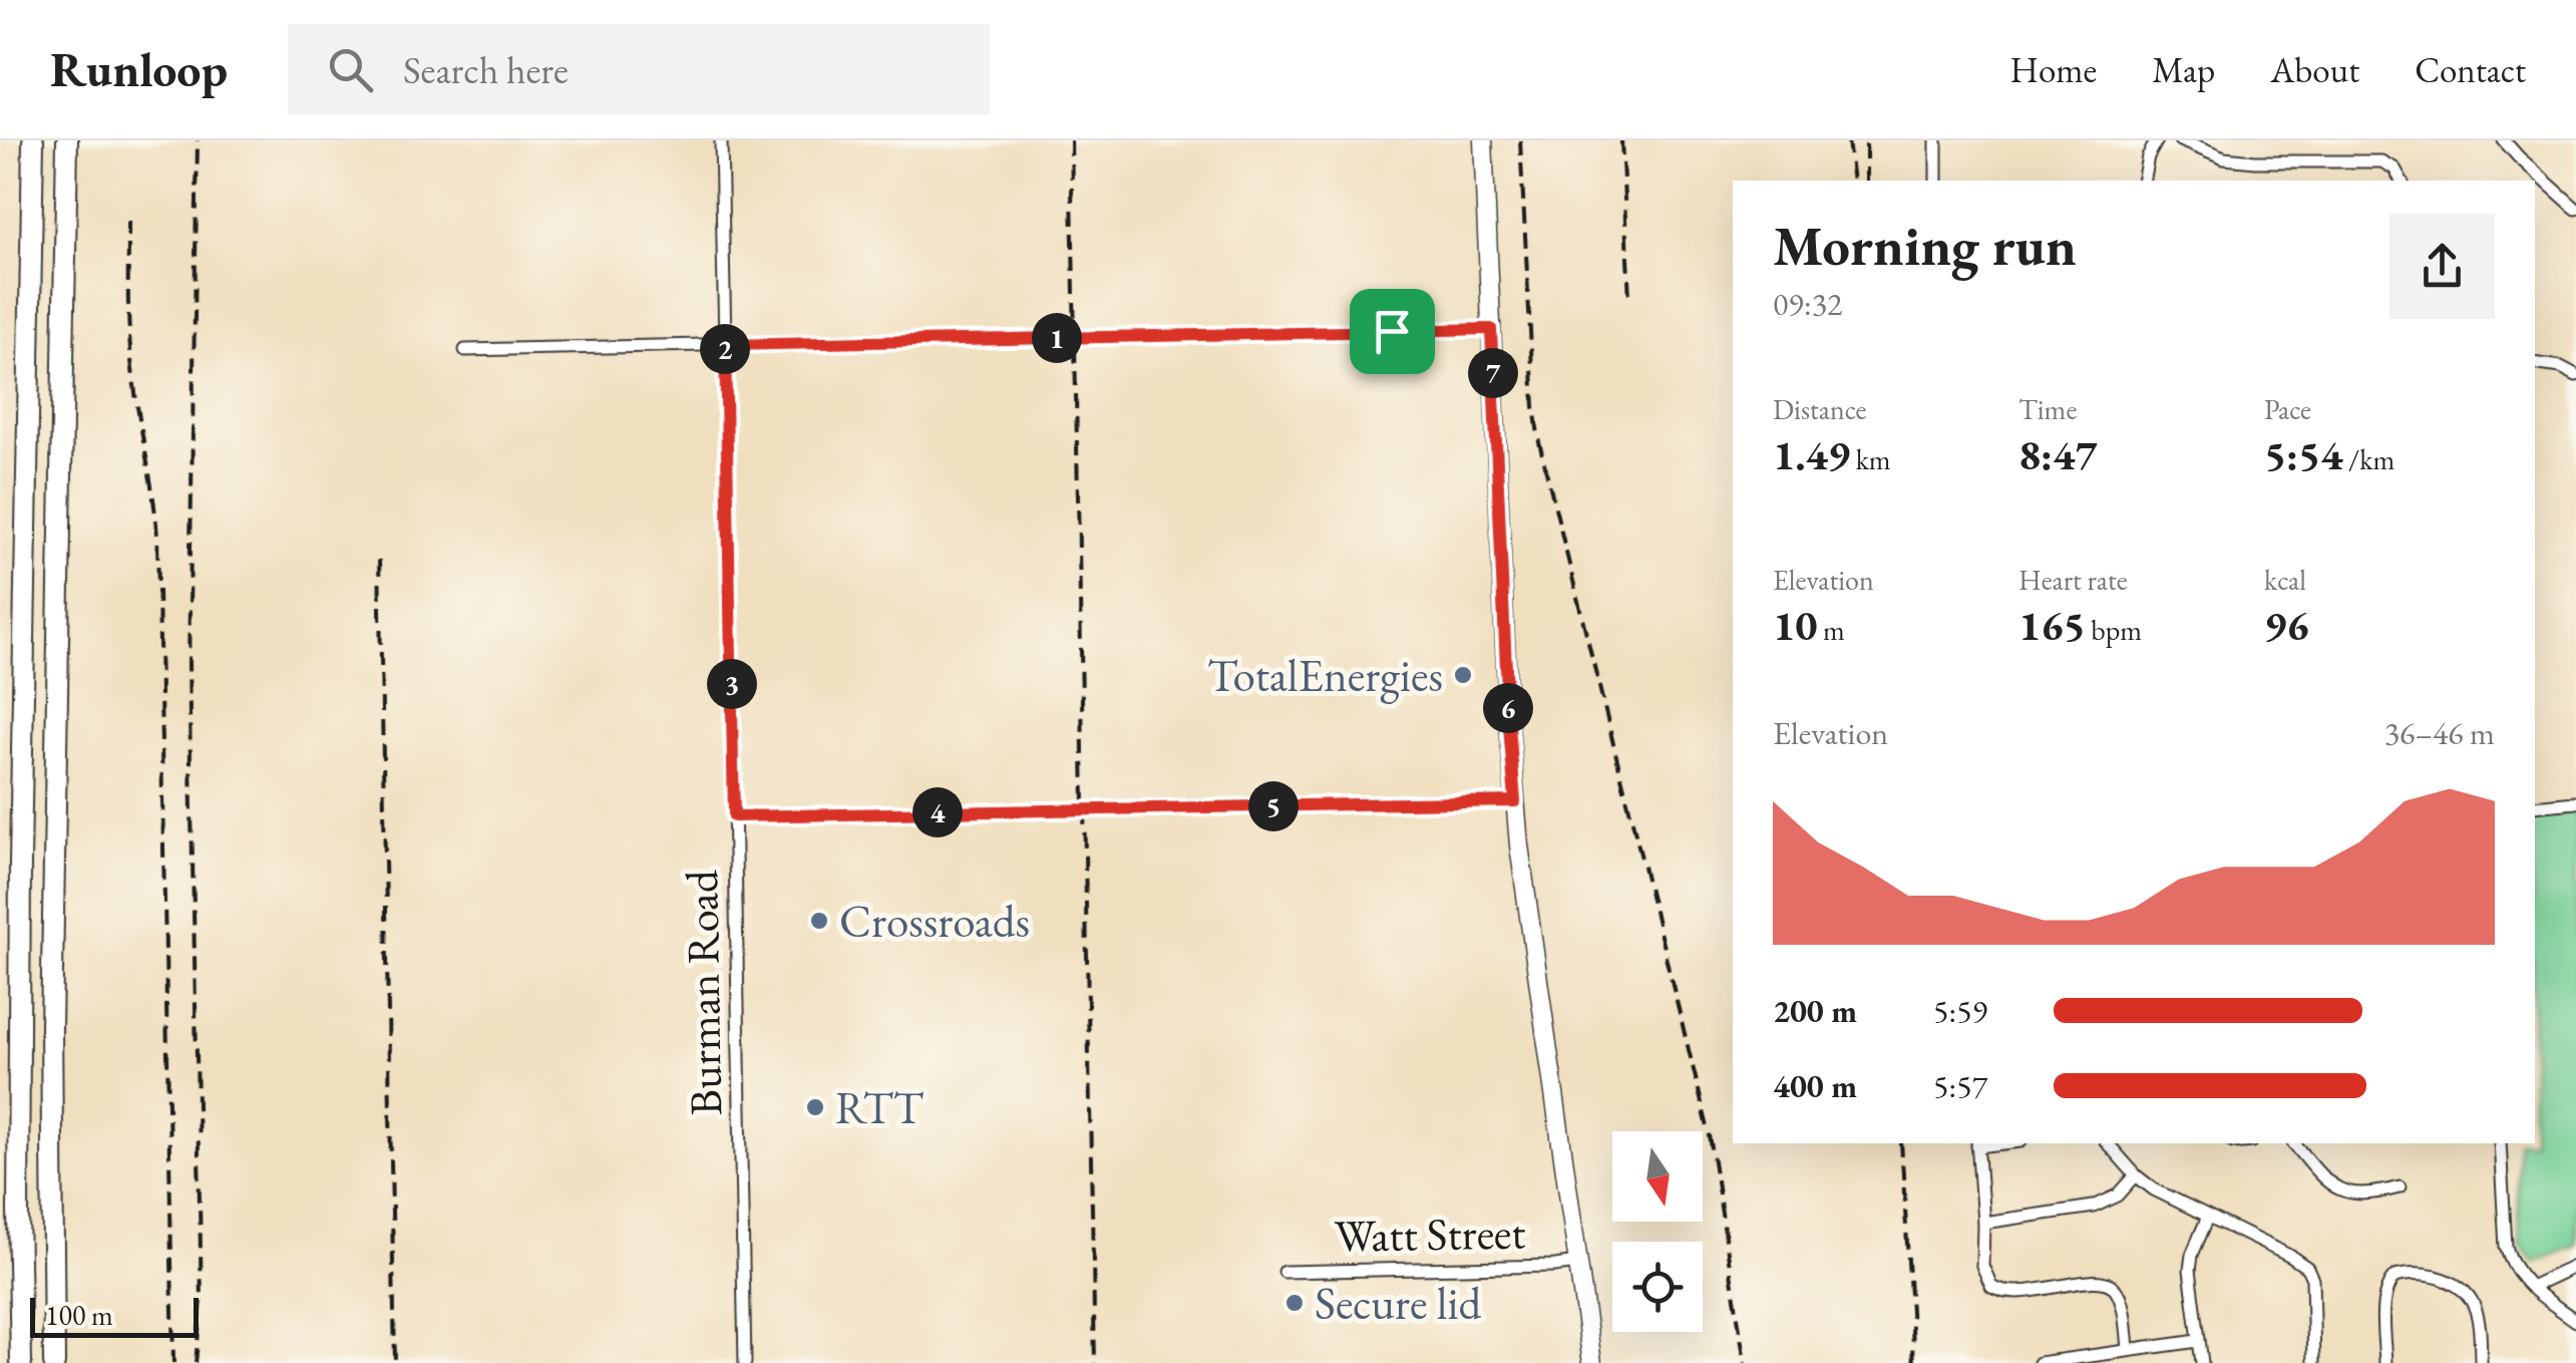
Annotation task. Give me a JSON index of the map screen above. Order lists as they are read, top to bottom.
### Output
{
  "streets": {
    "street": ["Burman Road", "Watt Street"]
  },
  "places": [
    "TotalEnergies",
    "Crossroads",
    "RTT",
    "Secure lid"
  ],
  "scale_bar": "100 m",
  "north": "bottom",
  "page": {
    "header": "Runloop",
    "search": "Search here",
    "nav": [
      "Home",
      "Map",
      "About",
      "Contact"
    ],
    "heading": ["Morning run", "09:32"],
    "pins": [
      "1",
      "2",
      "7",
      "3",
      "6",
      "5",
      "4"
    ],
    "stats": [
      ["Distance", "1.49 km"],
      ["Time", "8:47"],
      ["Pace", "5:54 /km"],
      ["Elevation", "10 m"],
      ["Heart rate", "165 bpm"],
      ["kcal", "96"]
    ],
    "chart": ["Elevation", "36–46 m"],
    "list": [
      {
        "name": "200 m",
        "note": "5:59"
      },
      {
        "name": "400 m",
        "note": "5:57"
      }
    ],
    "scale": "100 m"
  }
}
